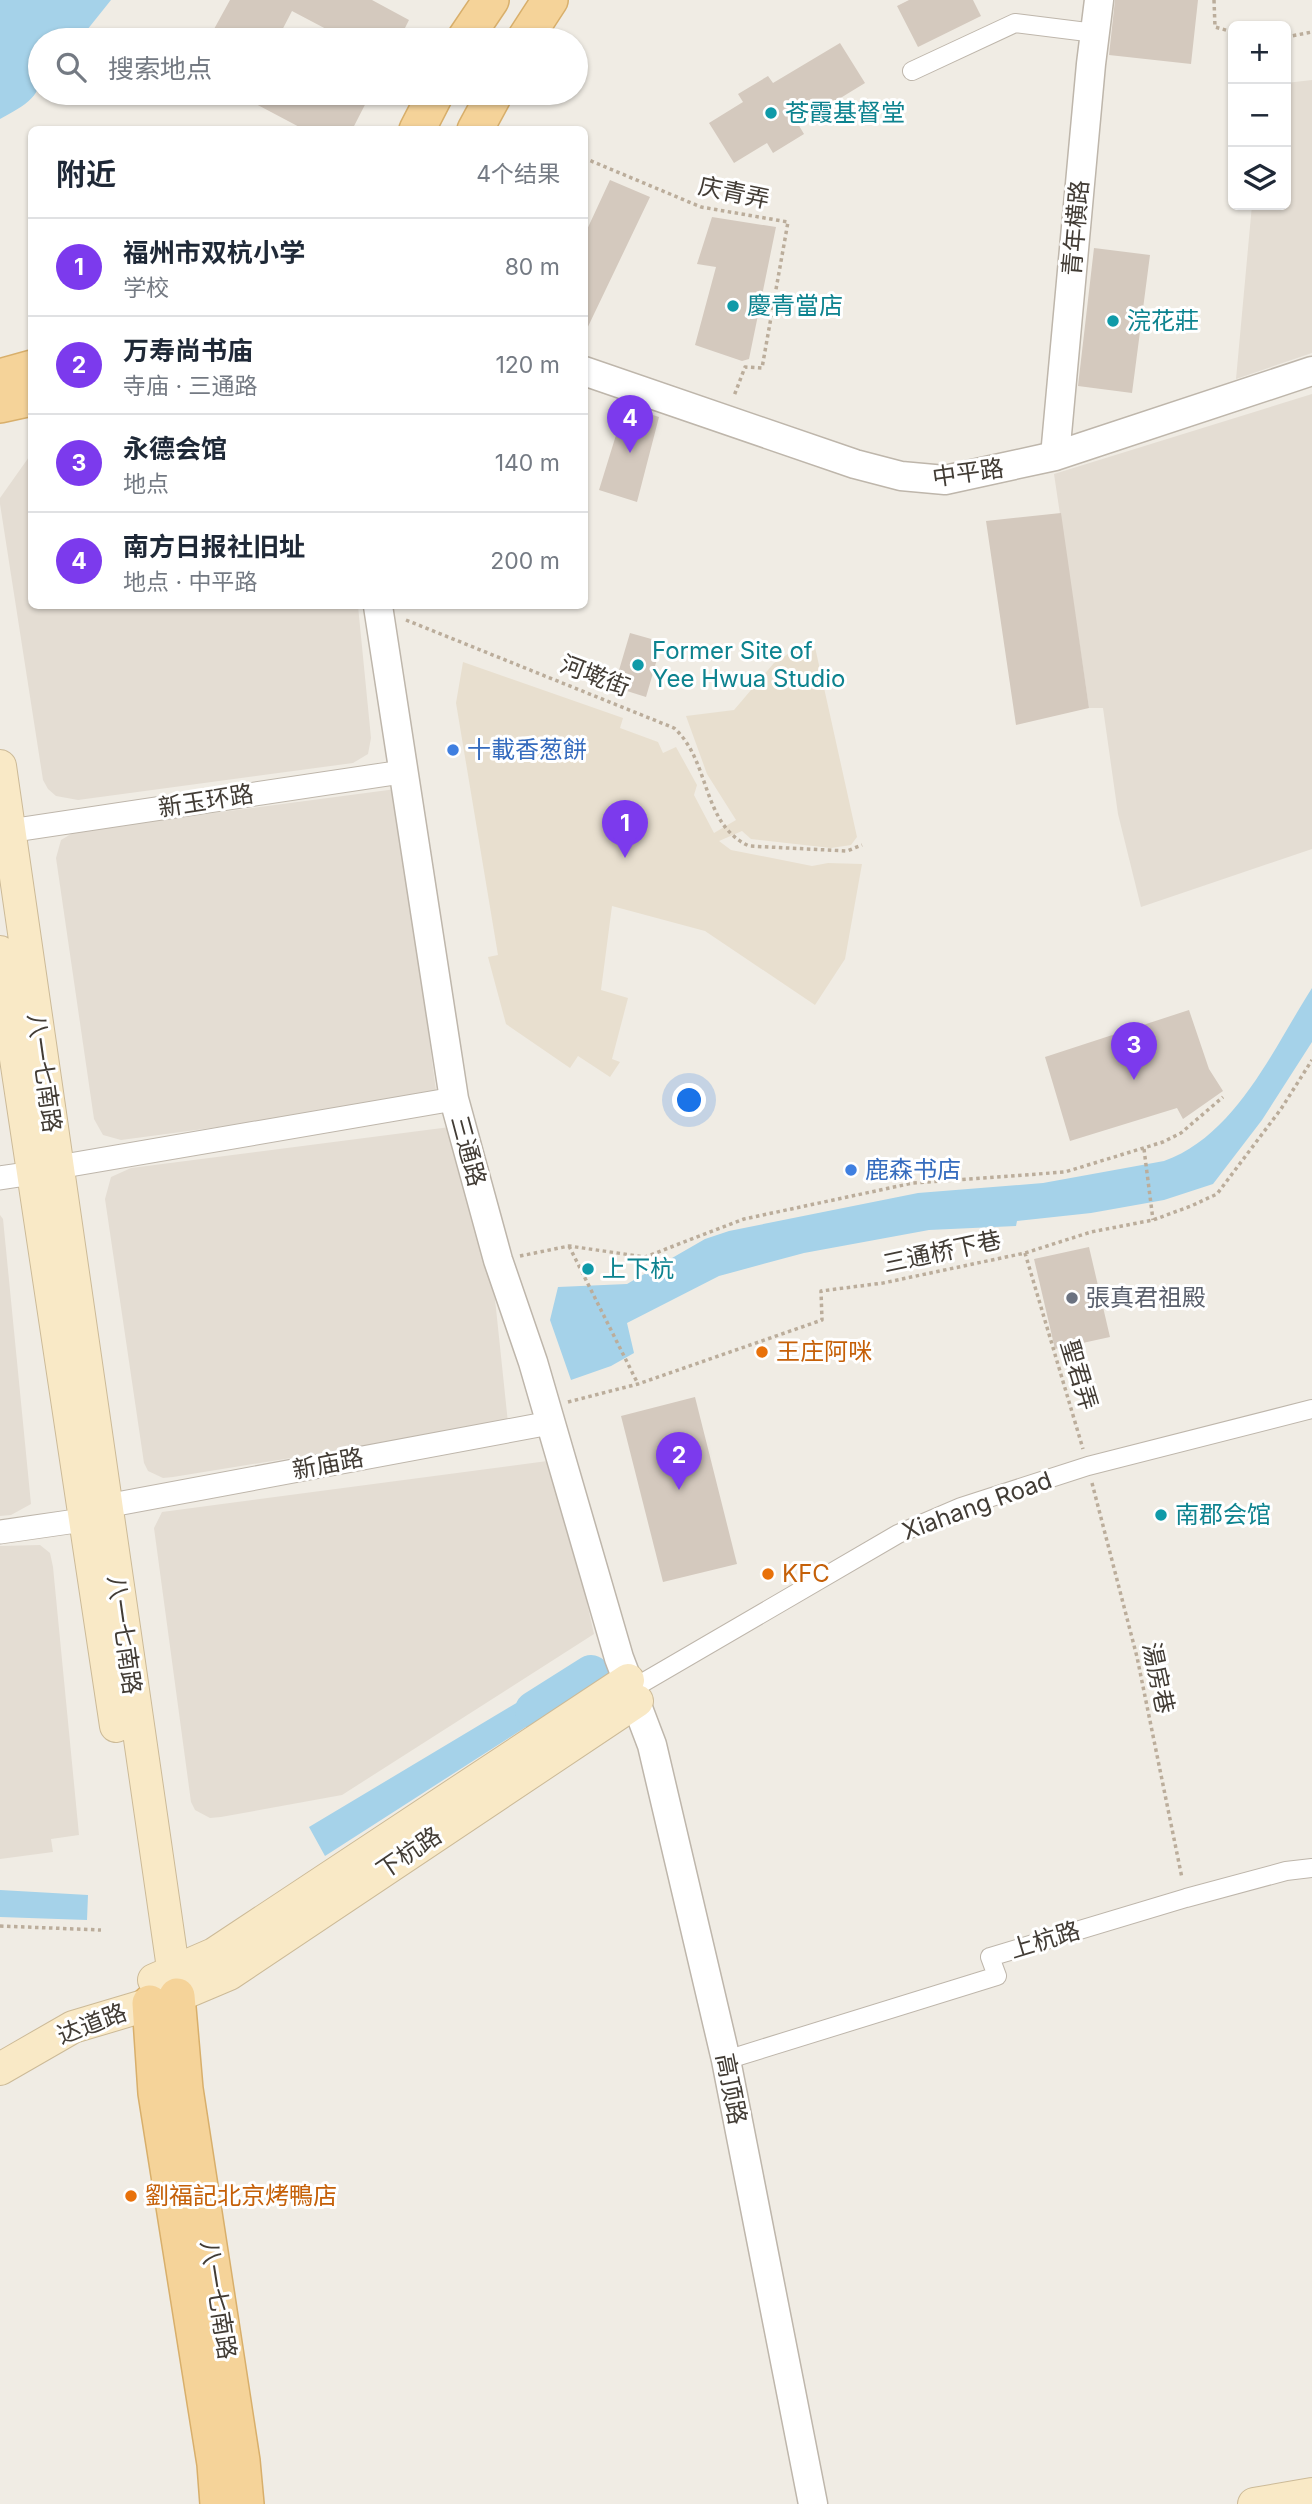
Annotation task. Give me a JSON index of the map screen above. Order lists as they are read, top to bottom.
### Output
{
  "streets": {
    "main road": ["八一七南路", "下杭路", "达道路"],
    "street": [
      "青年横路",
      "中平路",
      "新玉环路",
      "三通路",
      "新庙路",
      "Xiahang Road",
      "上杭路",
      "高顶路"
    ],
    "path": [
      "庆青弄",
      "河墘街",
      "三通桥下巷",
      "聖君弄",
      "湯房巷"
    ]
  },
  "crossings": [
    ["庆青弄", "中平路"],
    ["青年横路", "中平路"],
    ["新玉环路", "八一七南路"],
    ["新玉环路", "三通路"],
    ["八一七南路", "新庙路"],
    ["八一七南路", "下杭路"],
    ["八一七南路", "达道路"],
    ["三通路", "三通桥下巷"],
    ["三通路", "新庙路"],
    ["三通路", "Xiahang Road"],
    ["三通路", "下杭路"],
    ["三通路", "高顶路"],
    ["三通桥下巷", "聖君弄"],
    ["三通桥下巷", "新庙路"],
    ["聖君弄", "Xiahang Road"],
    ["聖君弄", "湯房巷"],
    ["Xiahang Road", "湯房巷"],
    ["Xiahang Road", "下杭路"],
    ["Xiahang Road", "高顶路"],
    ["湯房巷", "上杭路"],
    ["下杭路", "达道路"],
    ["下杭路", "高顶路"],
    ["上杭路", "高顶路"]
  ],
  "places": [
    "苍霞基督堂",
    "慶青當店",
    "浣花莊",
    "Former Site of Yee Hwua Studio",
    "十載香葱餅",
    "鹿森书店",
    "上下杭",
    "張真君祖殿",
    "王庄阿咪",
    "南郡会馆",
    "KFC",
    "劉福記北京烤鴨店"
  ],
  "page": {
    "map_buttons": ["+", "−"],
    "search": "搜索地点",
    "heading": ["附近", "4个结果"],
    "list": [
      {
        "mark": "1",
        "name": "福州市双杭小学",
        "note": "学校",
        "value": "80 m"
      },
      {
        "mark": "2",
        "name": "万寿尚书庙",
        "note": "寺庙 · 三通路",
        "value": "120 m"
      },
      {
        "mark": "3",
        "name": "永德会馆",
        "note": "地点",
        "value": "140 m"
      },
      {
        "mark": "4",
        "name": "南方日报社旧址",
        "note": "地点 · 中平路",
        "value": "200 m"
      }
    ],
    "pins": [
      "4",
      "1",
      "3",
      "2"
    ]
  }
}
